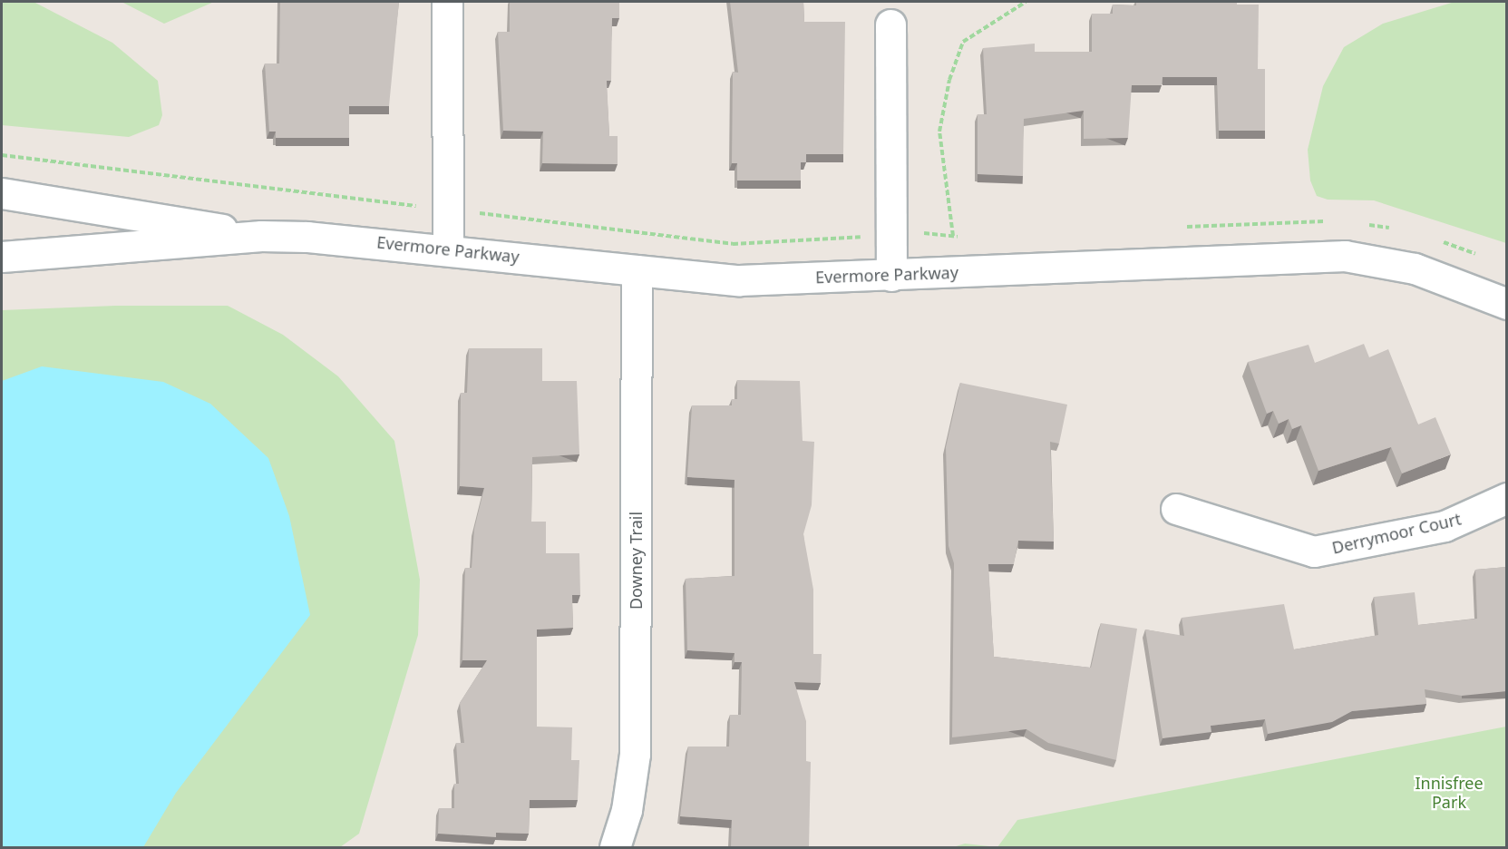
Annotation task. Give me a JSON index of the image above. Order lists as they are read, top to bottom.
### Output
{
  "streets": {
    "street": ["Evermore Parkway", "Derrymoor Court", "Downey Trail"]
  },
  "crossings": [
    ["Evermore Parkway", "Downey Trail"]
  ],
  "parks": ["Innisfree Park"]
}
